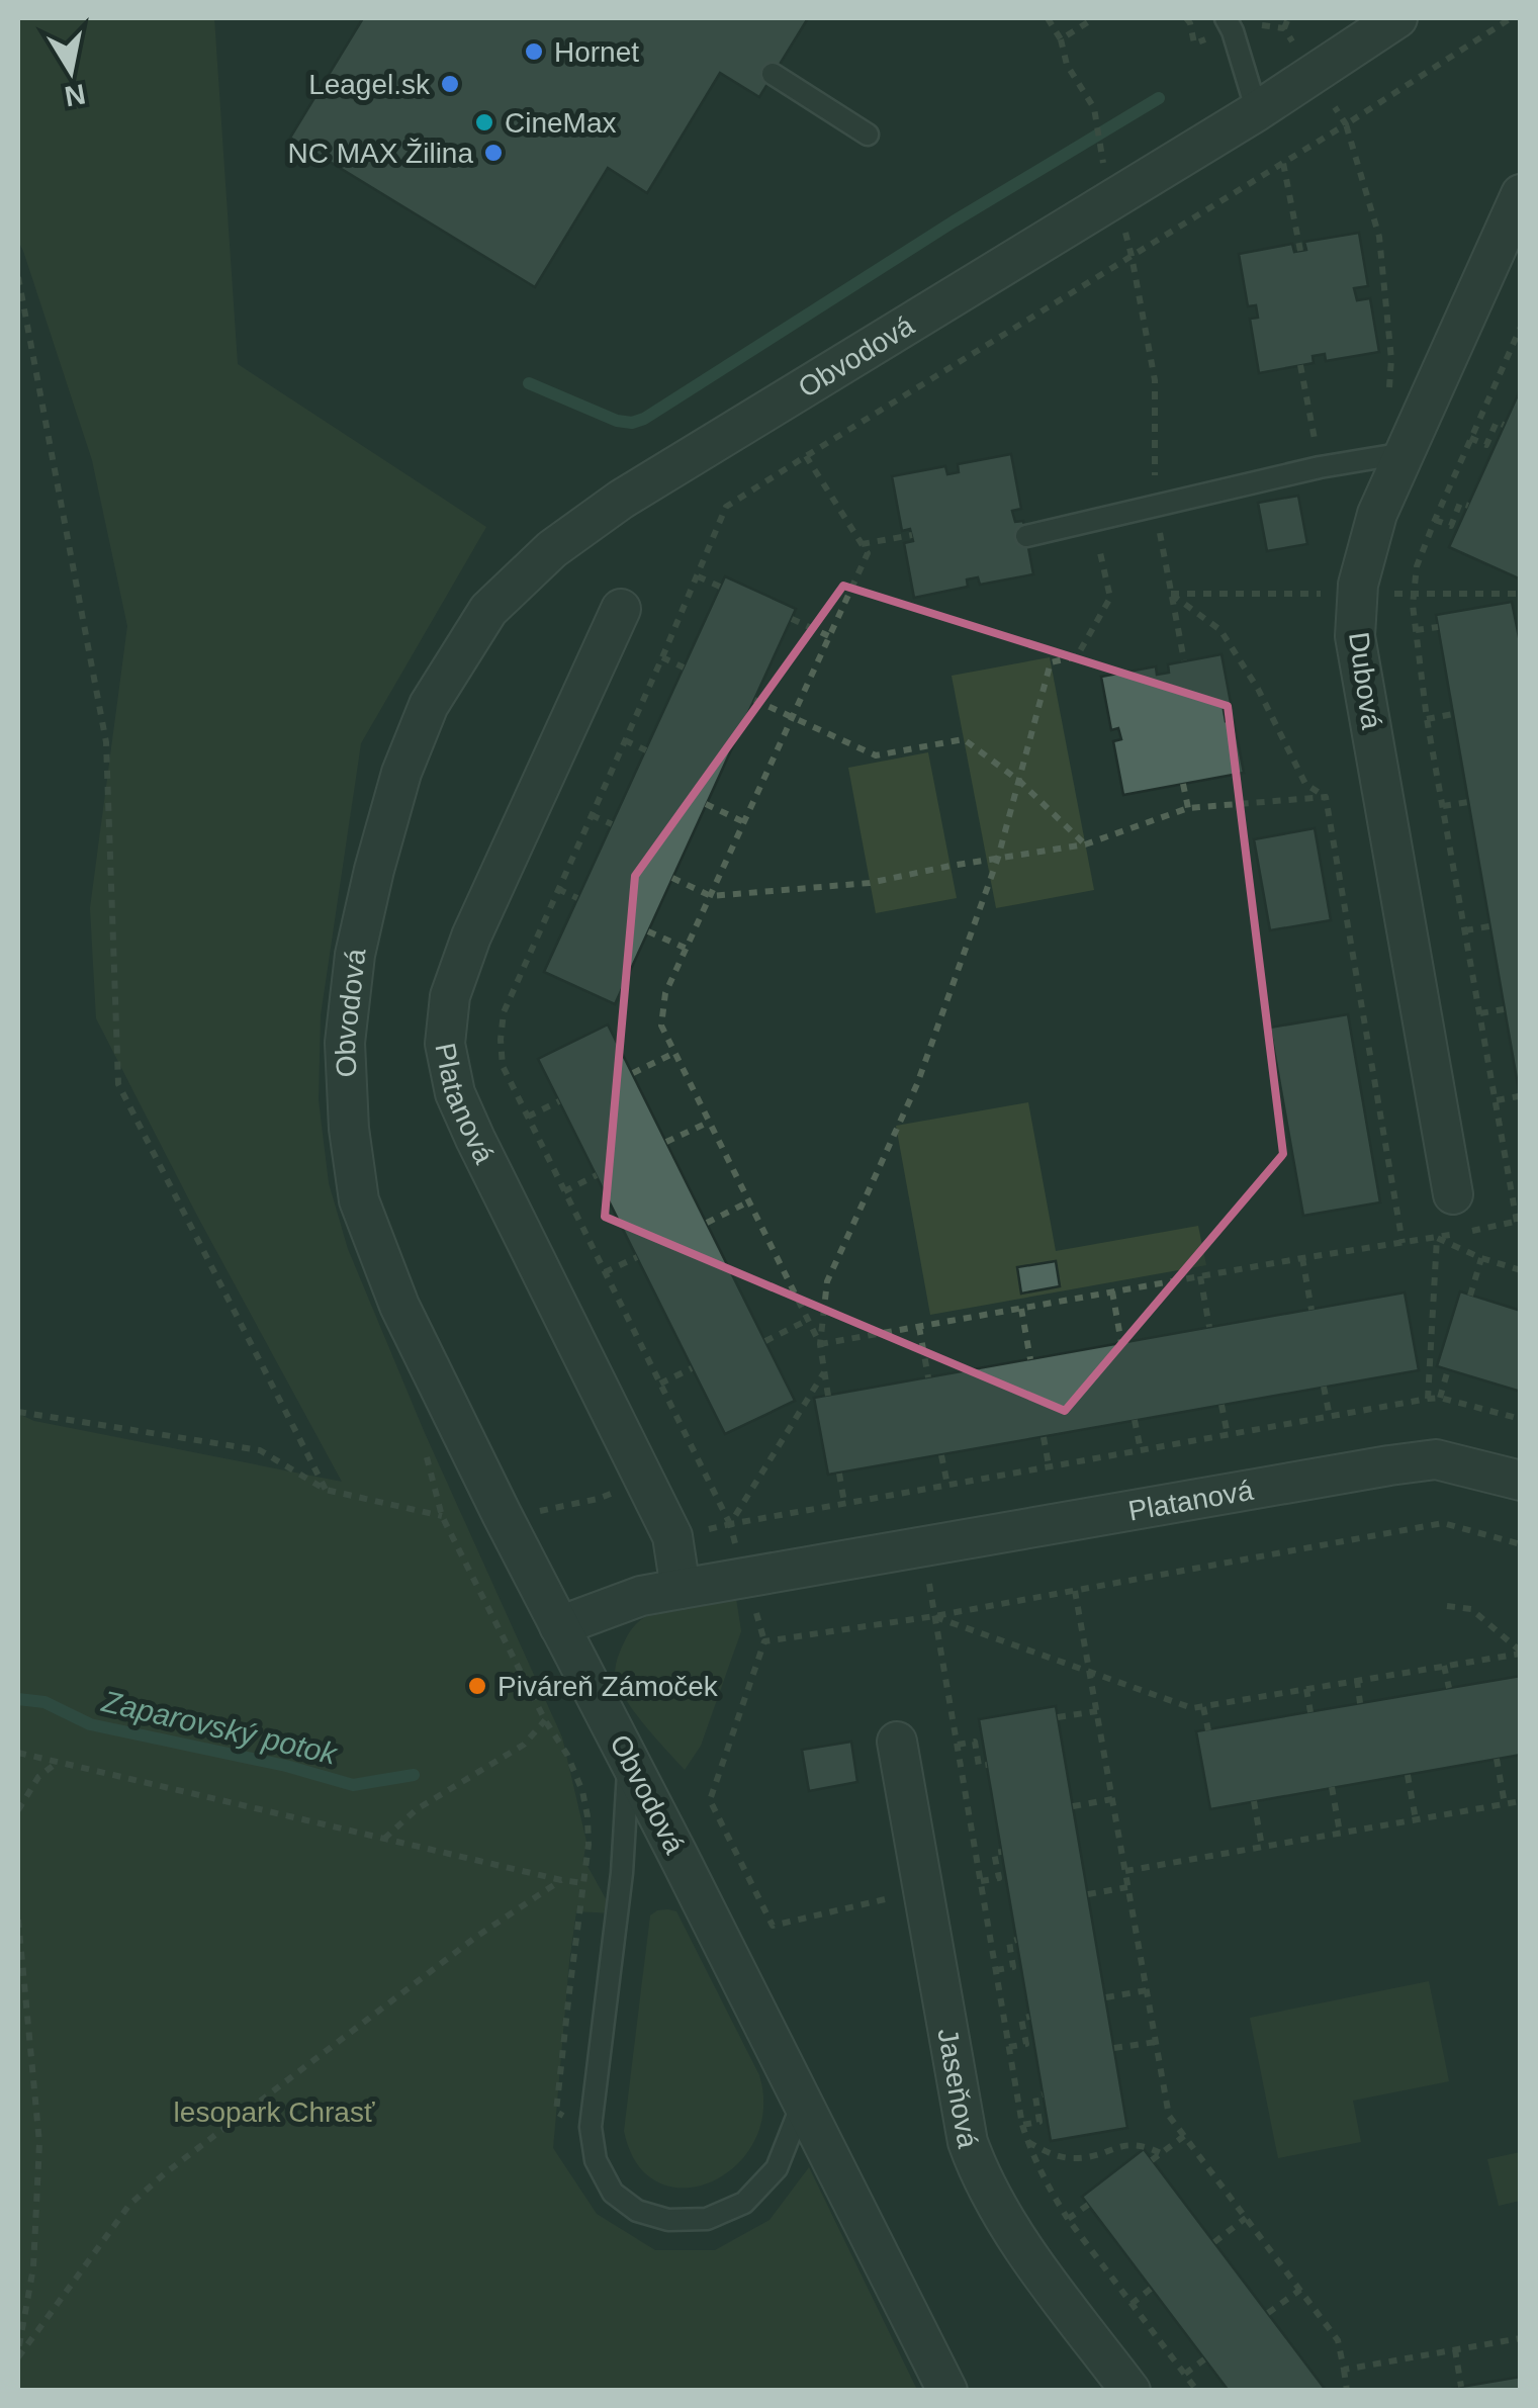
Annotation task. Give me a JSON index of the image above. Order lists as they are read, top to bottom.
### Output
{
  "streets": {
    "street": [
      "Obvodová",
      "Dubová",
      "Platanová",
      "Jaseňová"
    ]
  },
  "crossings": [
    ["Obvodová", "Platanová"]
  ],
  "water": ["Zaparovský potok"],
  "parks": ["lesopark Chrasť"],
  "places": [
    "Hornet",
    "Leagel.sk",
    "CineMax",
    "NC MAX Žilina",
    "Piváreň Zámoček"
  ],
  "north": "bottom"
}
